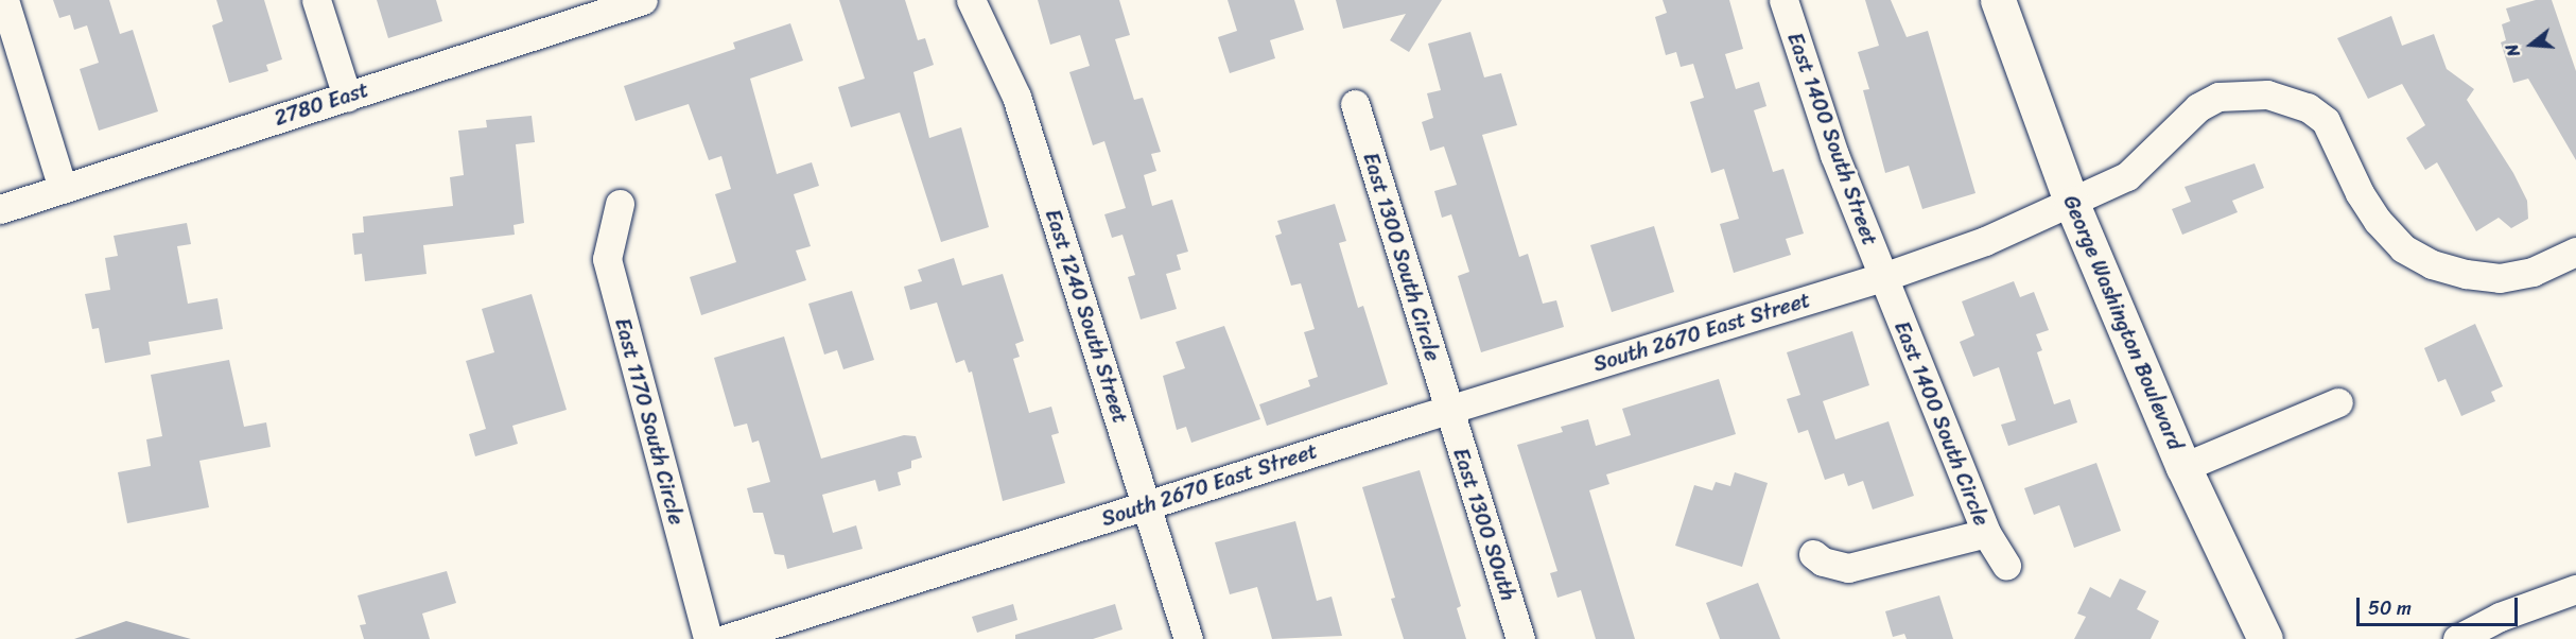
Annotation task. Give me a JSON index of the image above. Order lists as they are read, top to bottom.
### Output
{
  "streets": {
    "main road": ["George Washington Boulevard"],
    "street": [
      "2780 East",
      "East 1400 South Street",
      "East 1300 South Circle",
      "East 1240 South Street",
      "South 2670 East Street",
      "East 1170 South Circle",
      "East 1400 South Circle",
      "East 1300 SOuth"
    ]
  },
  "crossings": [
    ["East 1400 South Street", "South 2670 East Street"],
    ["East 1400 South Street", "East 1400 South Circle"],
    ["East 1300 South Circle", "South 2670 East Street"],
    ["East 1300 South Circle", "East 1300 SOuth"],
    ["East 1240 South Street", "South 2670 East Street"],
    ["George Washington Boulevard", "South 2670 East Street"],
    ["South 2670 East Street", "East 1400 South Circle"],
    ["South 2670 East Street", "East 1300 SOuth"]
  ],
  "scale_bar": "50 m",
  "north": "left"
}
